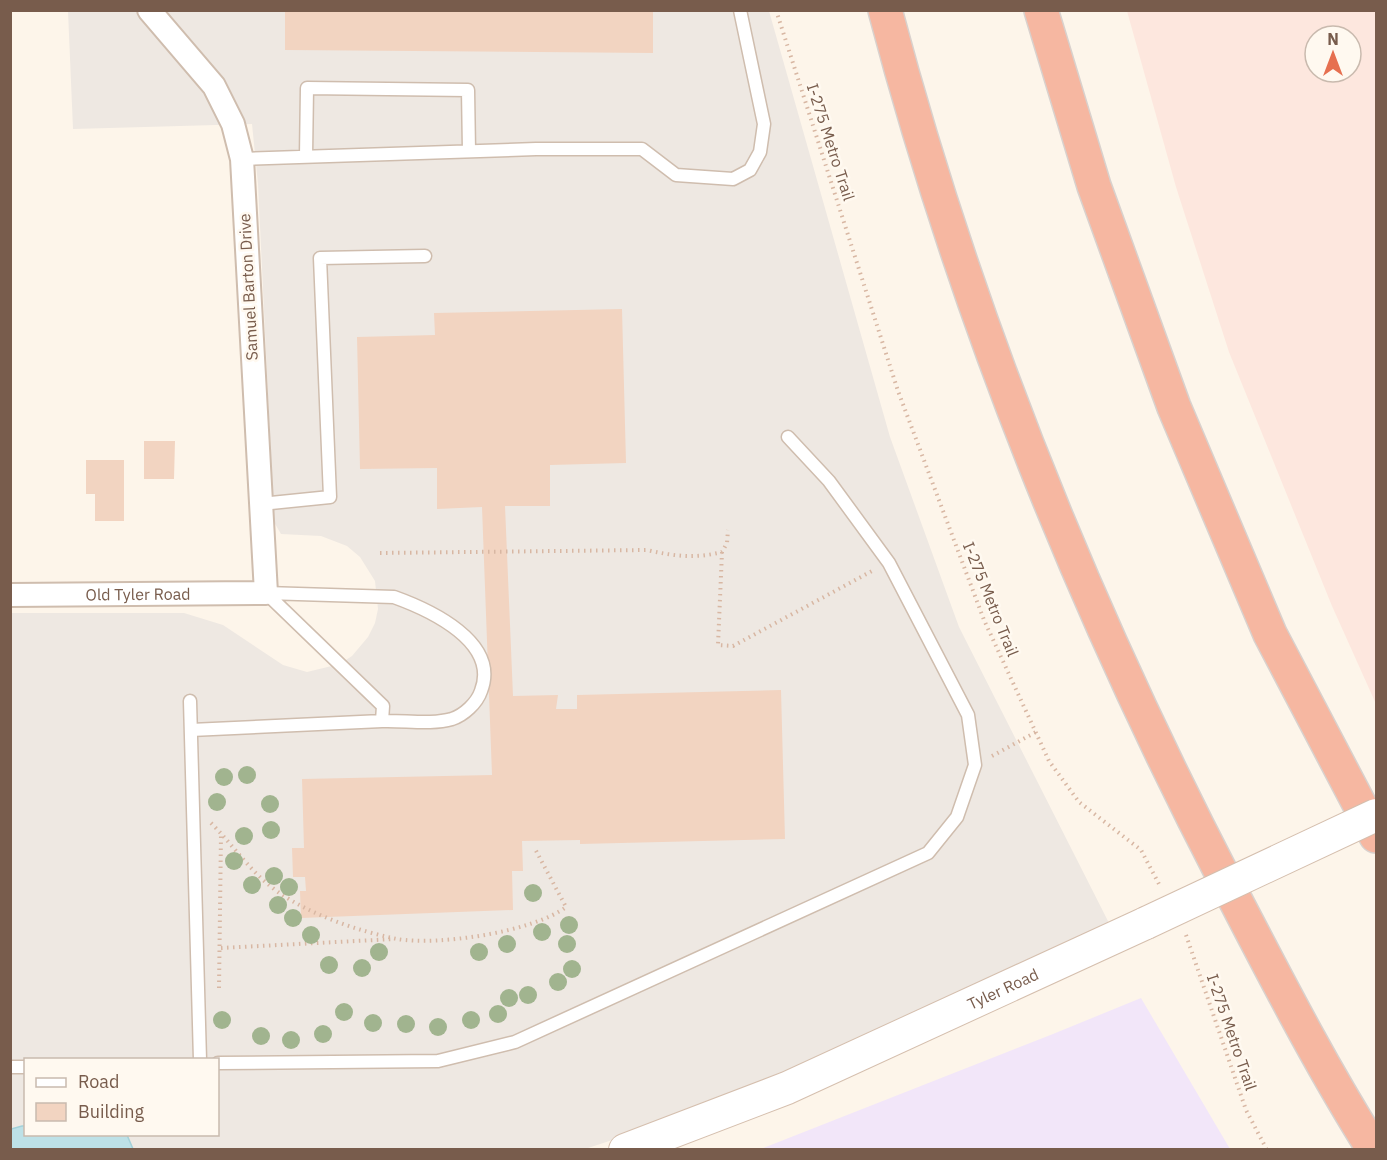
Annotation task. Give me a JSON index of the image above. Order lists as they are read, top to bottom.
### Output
{
  "streets": {
    "street": ["Samuel Barton Drive", "Old Tyler Road", "Tyler Road"],
    "path": ["I-275 Metro Trail"]
  },
  "crossings": [
    ["Samuel Barton Drive", "Old Tyler Road"]
  ],
  "legend": ["Road", "Building"],
  "north": "top"
}
